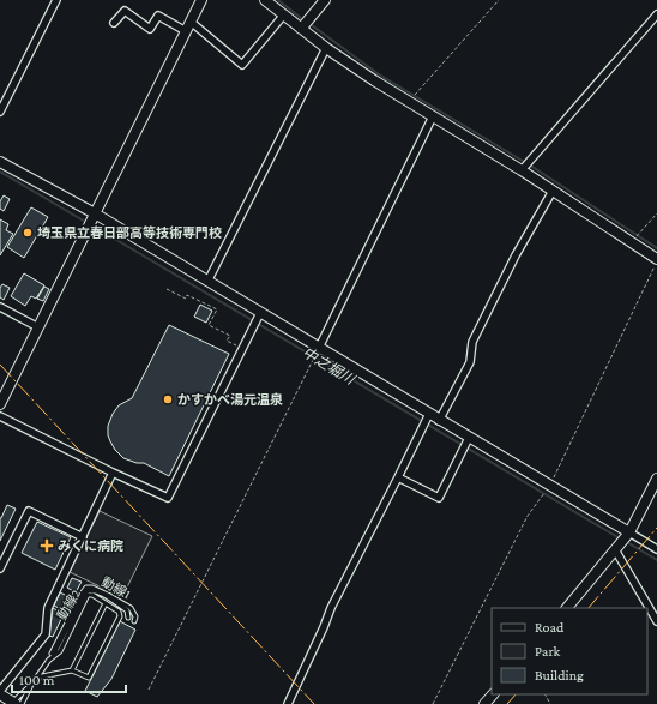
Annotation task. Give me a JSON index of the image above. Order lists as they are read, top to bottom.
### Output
{
  "streets": {
    "lane": ["動線1", "動線2"]
  },
  "crossings": [
    ["動線1", "動線2"]
  ],
  "water": ["中之堀川"],
  "places": {
    "other": ["埼玉県立春日部高等技術専門校", "かすかべ湯元温泉"],
    "health": ["みくに病院"]
  },
  "legend": ["Road", "Park", "Building"],
  "scale_bar": "100 m"
}
